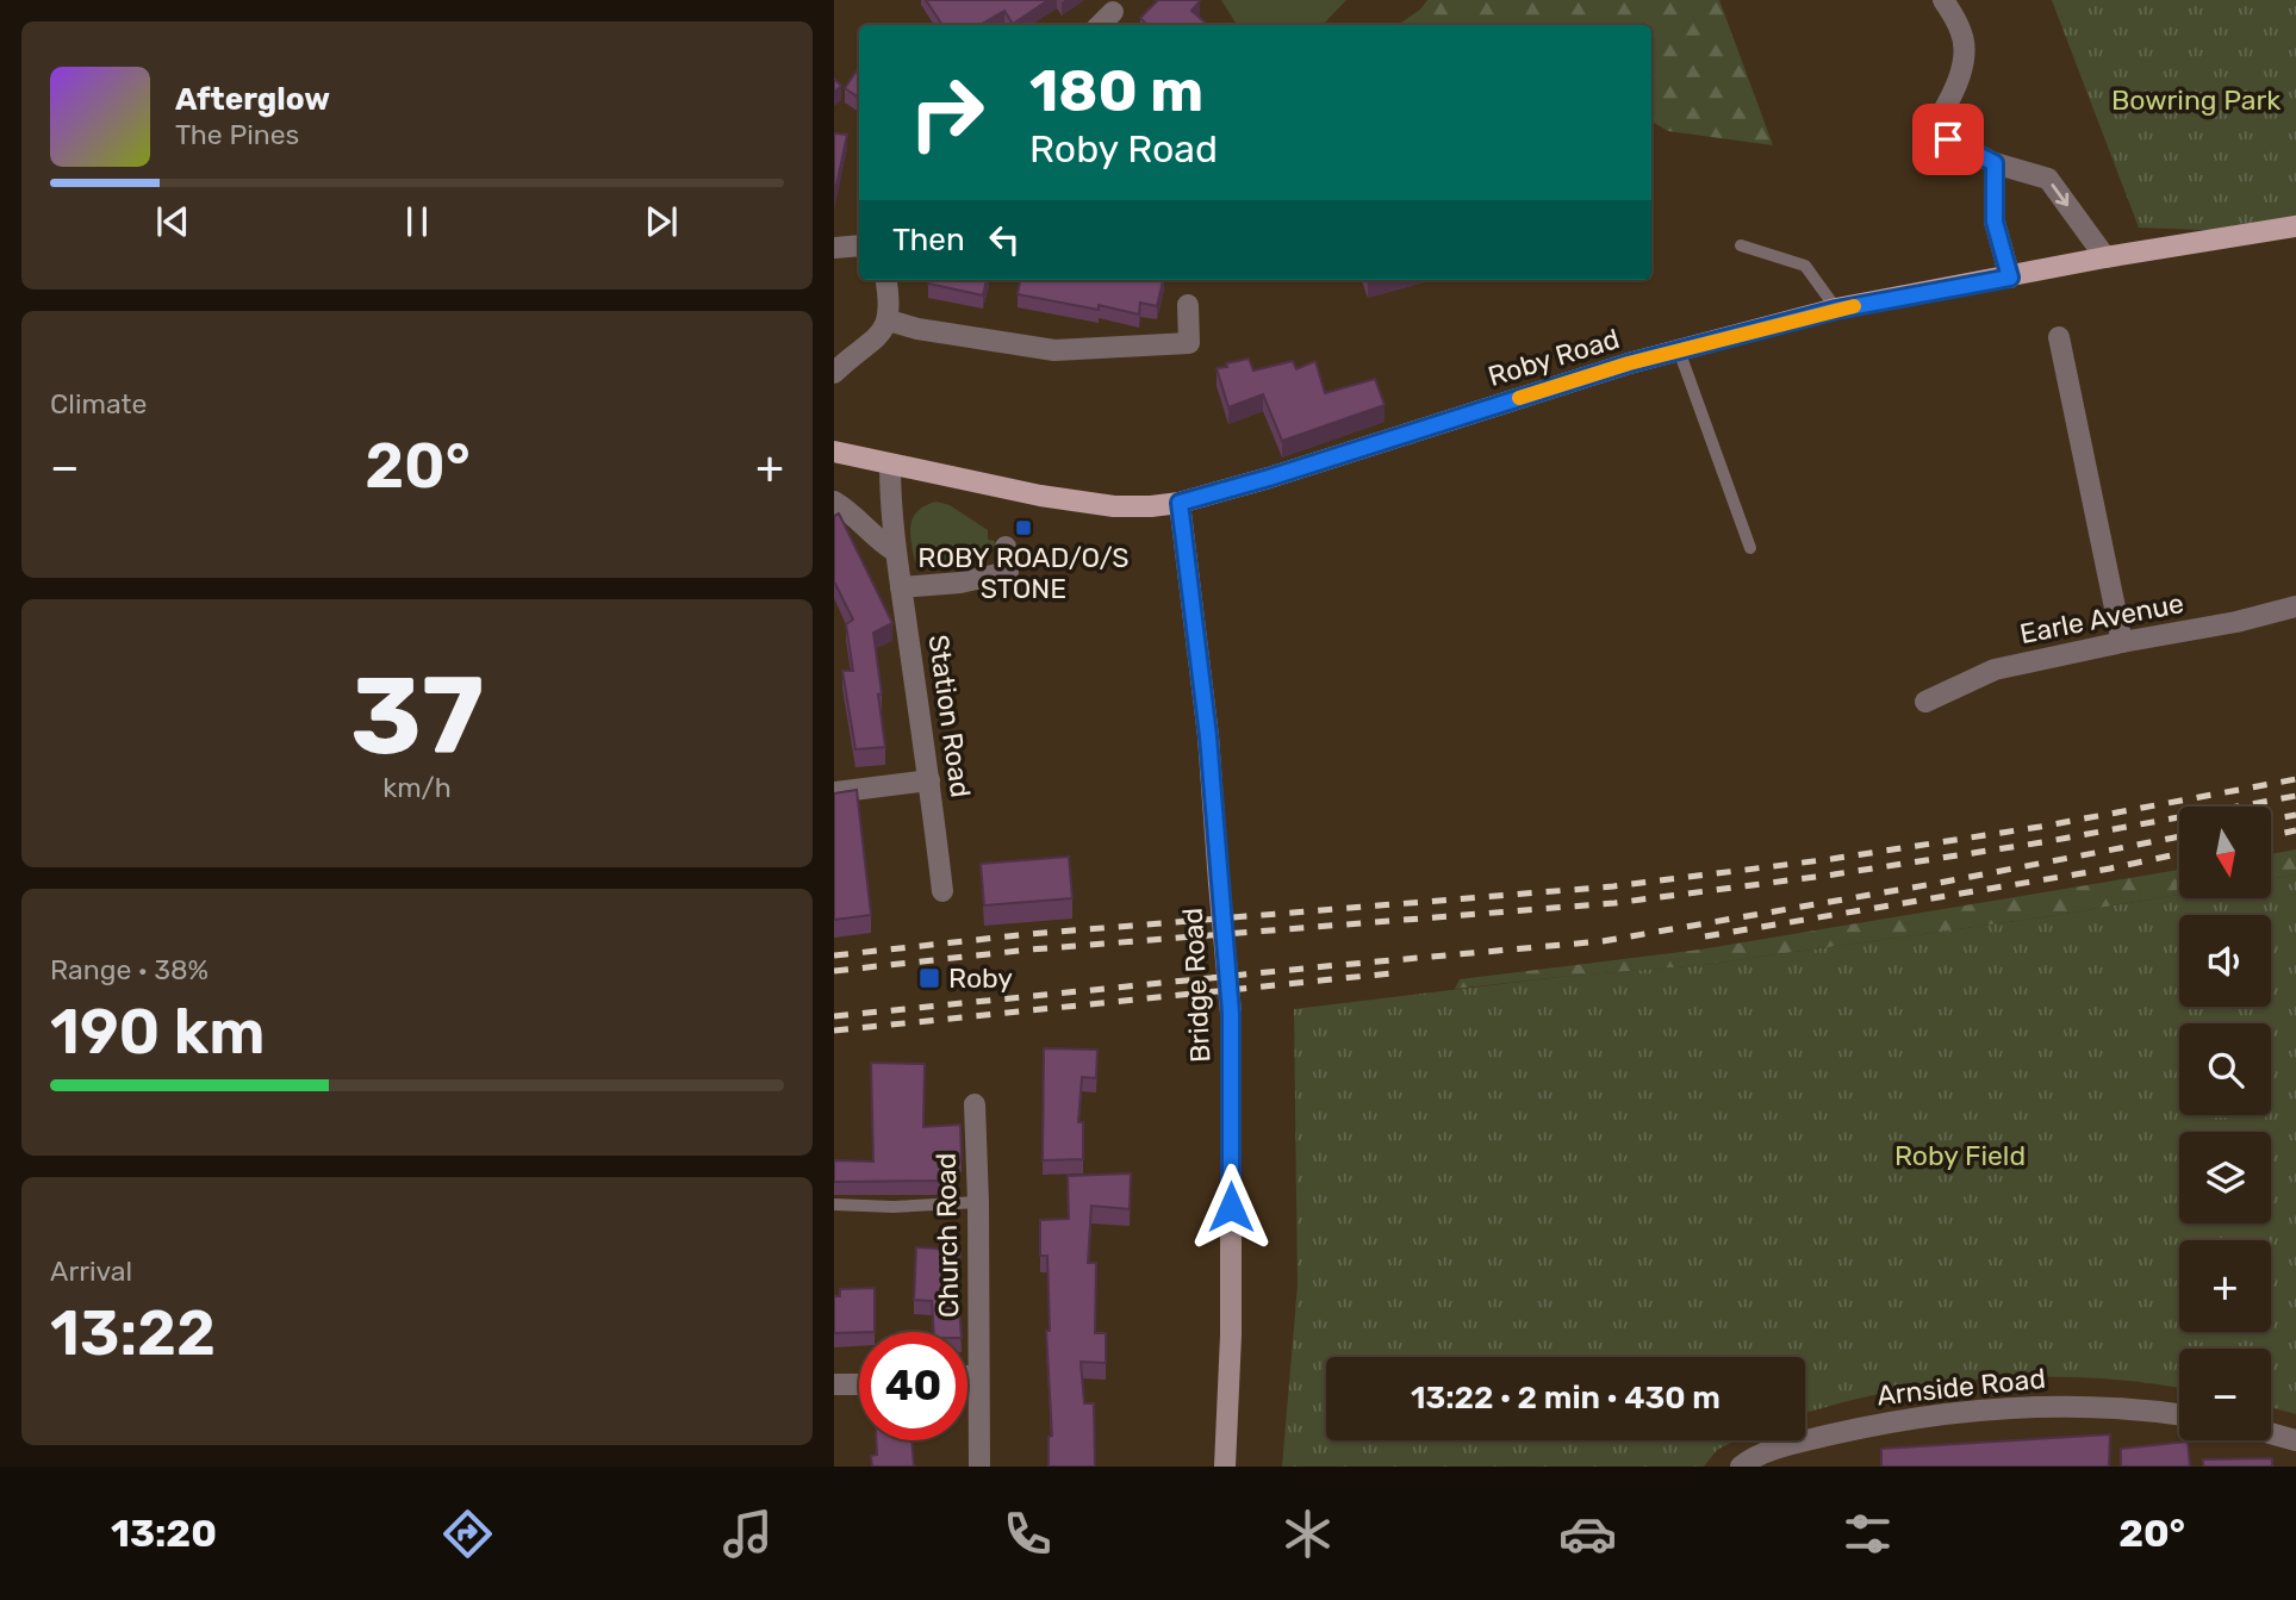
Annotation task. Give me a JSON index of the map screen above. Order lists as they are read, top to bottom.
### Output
{
  "streets": {
    "main road": ["Roby Road"],
    "street": [
      "Earle Avenue",
      "Station Road",
      "Bridge Road",
      "Church Road",
      "Arnside Road"
    ]
  },
  "crossings": [
    ["Roby Road", "Station Road"],
    ["Roby Road", "Bridge Road"]
  ],
  "parks": ["Bowring Park", "Roby Field"],
  "places": {
    "transit": ["ROBY ROAD/O/S STONE", "Roby"]
  },
  "north": "bottom",
  "page": {
    "turn": ["180 m", "Roby Road"],
    "song": ["Afterglow", "The Pines"],
    "then": "Then",
    "tile": [
      "Climate",
      ["37", "km/h"],
      ["Range · 38%", "190 km"],
      ["Arrival", "13:22"]
    ],
    "heat": ["−", "20°", "+"],
    "map_buttons": ["+", "−"],
    "limit": "40",
    "trip": "13:22 · 2 min · 430 m",
    "tabs": ["13:20", "20°"]
  }
}
